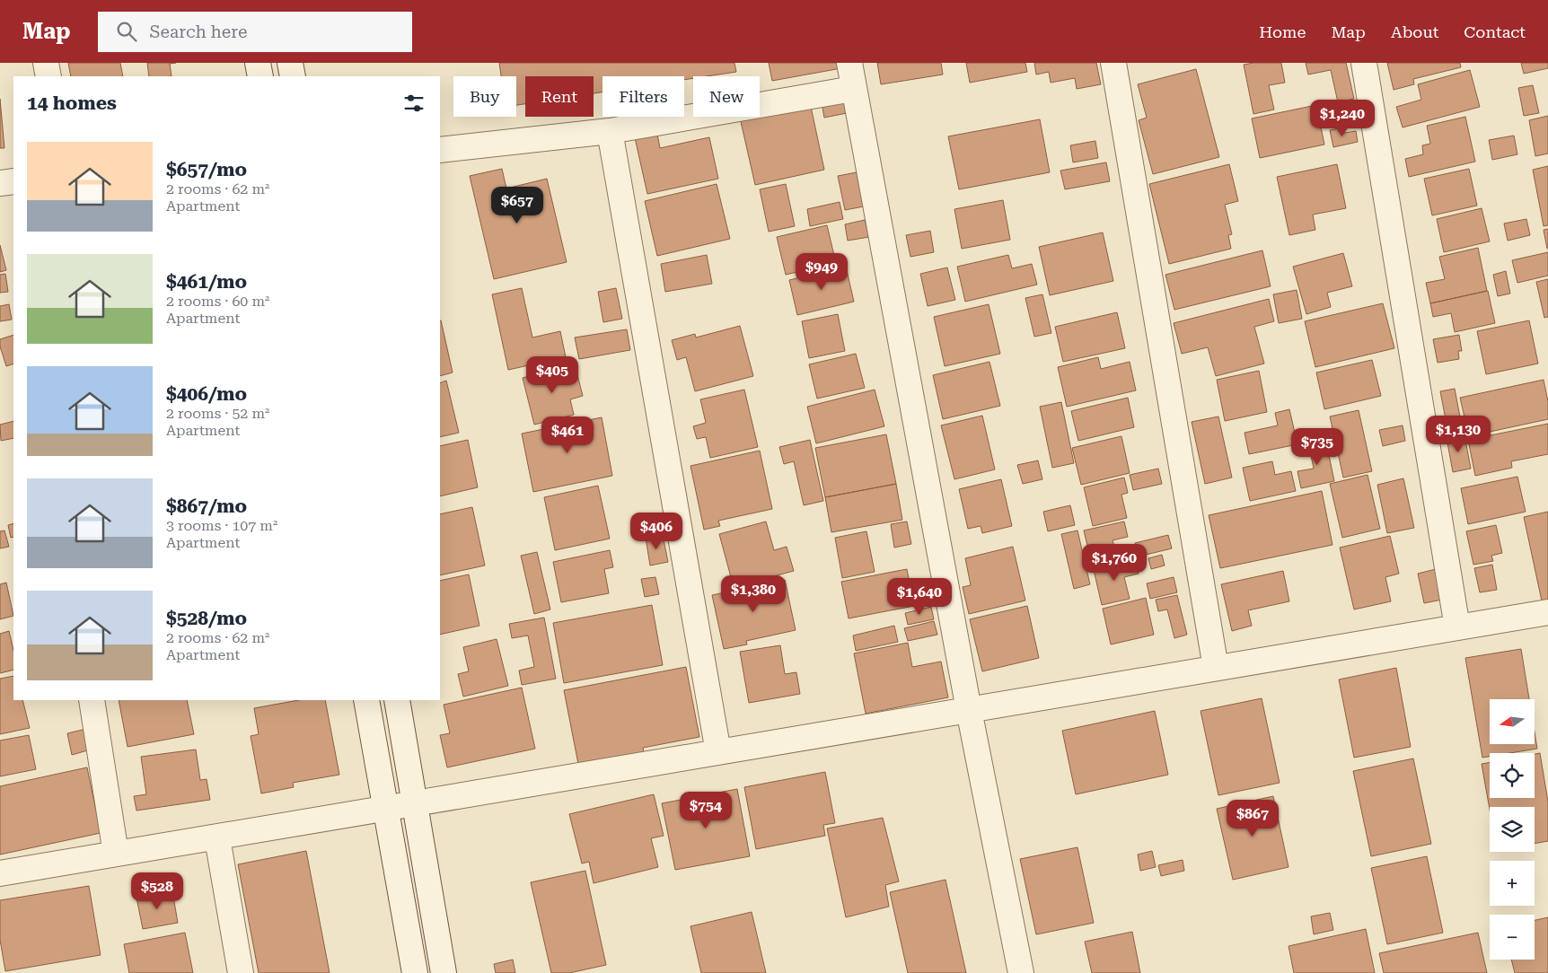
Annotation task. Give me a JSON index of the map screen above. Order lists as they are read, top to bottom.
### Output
{
  "north": "left",
  "page": {
    "header": "Map",
    "search": "Search here",
    "nav": [
      "Home",
      "Map",
      "About",
      "Contact"
    ],
    "chip": [
      "Buy",
      "Rent",
      "Filters",
      "New"
    ],
    "heading": "14 homes",
    "price": [
      "$1,240",
      "$657",
      "$949",
      "$405",
      "$1,130",
      "$461",
      "$735",
      "$406",
      "$1,760",
      "$1,380",
      "$1,640",
      "$754",
      "$867",
      "$528"
    ],
    "list": [
      {
        "name": "$657/mo",
        "note": "2 rooms · 62 m² · Apartment"
      },
      {
        "name": "$461/mo",
        "note": "2 rooms · 60 m² · Apartment"
      },
      {
        "name": "$406/mo",
        "note": "2 rooms · 52 m² · Apartment"
      },
      {
        "name": "$867/mo",
        "note": "3 rooms · 107 m² · Apartment"
      },
      {
        "name": "$528/mo",
        "note": "2 rooms · 62 m² · Apartment"
      }
    ],
    "map_buttons": ["+", "−"]
  }
}
